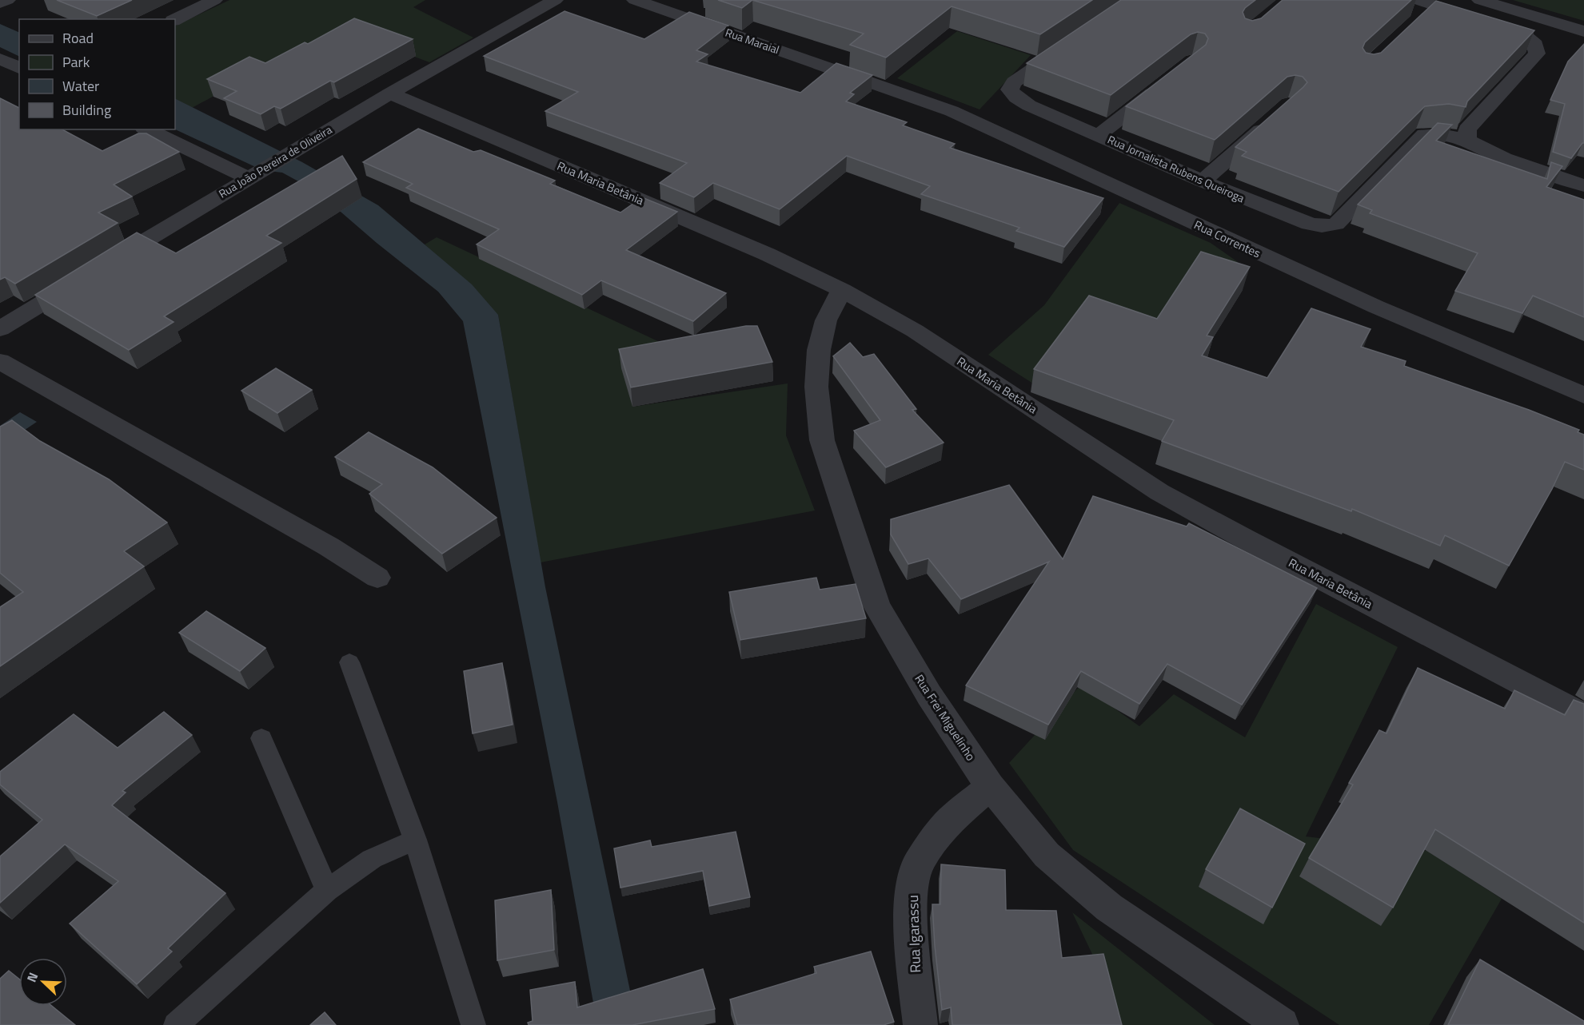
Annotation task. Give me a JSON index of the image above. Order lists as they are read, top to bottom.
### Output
{
  "streets": {
    "street": [
      "Rua Maraial",
      "Rua João Pereira de Oliveira",
      "Rua Jornalista Rubens Queiroga",
      "Rua Maria Betânia",
      "Rua Correntes",
      "Rua Frei Miguelinho",
      "Rua Igarassu"
    ]
  },
  "crossings": [
    ["Rua Maraial", "Rua Correntes"],
    ["Rua João Pereira de Oliveira", "Rua Maria Betânia"],
    ["Rua Maria Betânia", "Rua Frei Miguelinho"],
    ["Rua Frei Miguelinho", "Rua Igarassu"]
  ],
  "legend": [
    "Road",
    "Park",
    "Water",
    "Building"
  ],
  "north": "top left"
}
